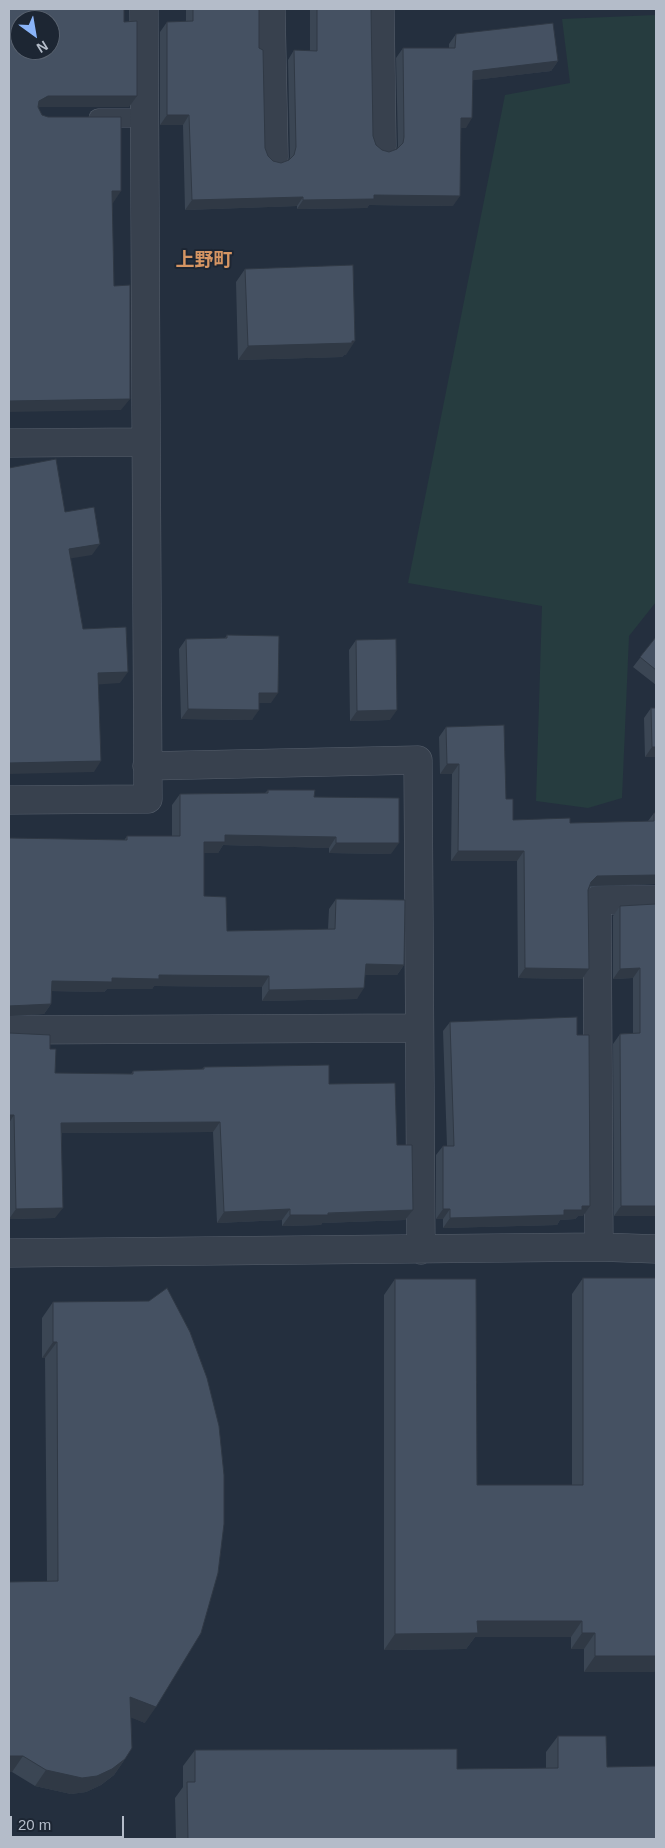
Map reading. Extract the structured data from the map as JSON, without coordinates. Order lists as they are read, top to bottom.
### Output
{
  "districts": ["上野町"],
  "scale_bar": "20 m",
  "north": "bottom right"
}
